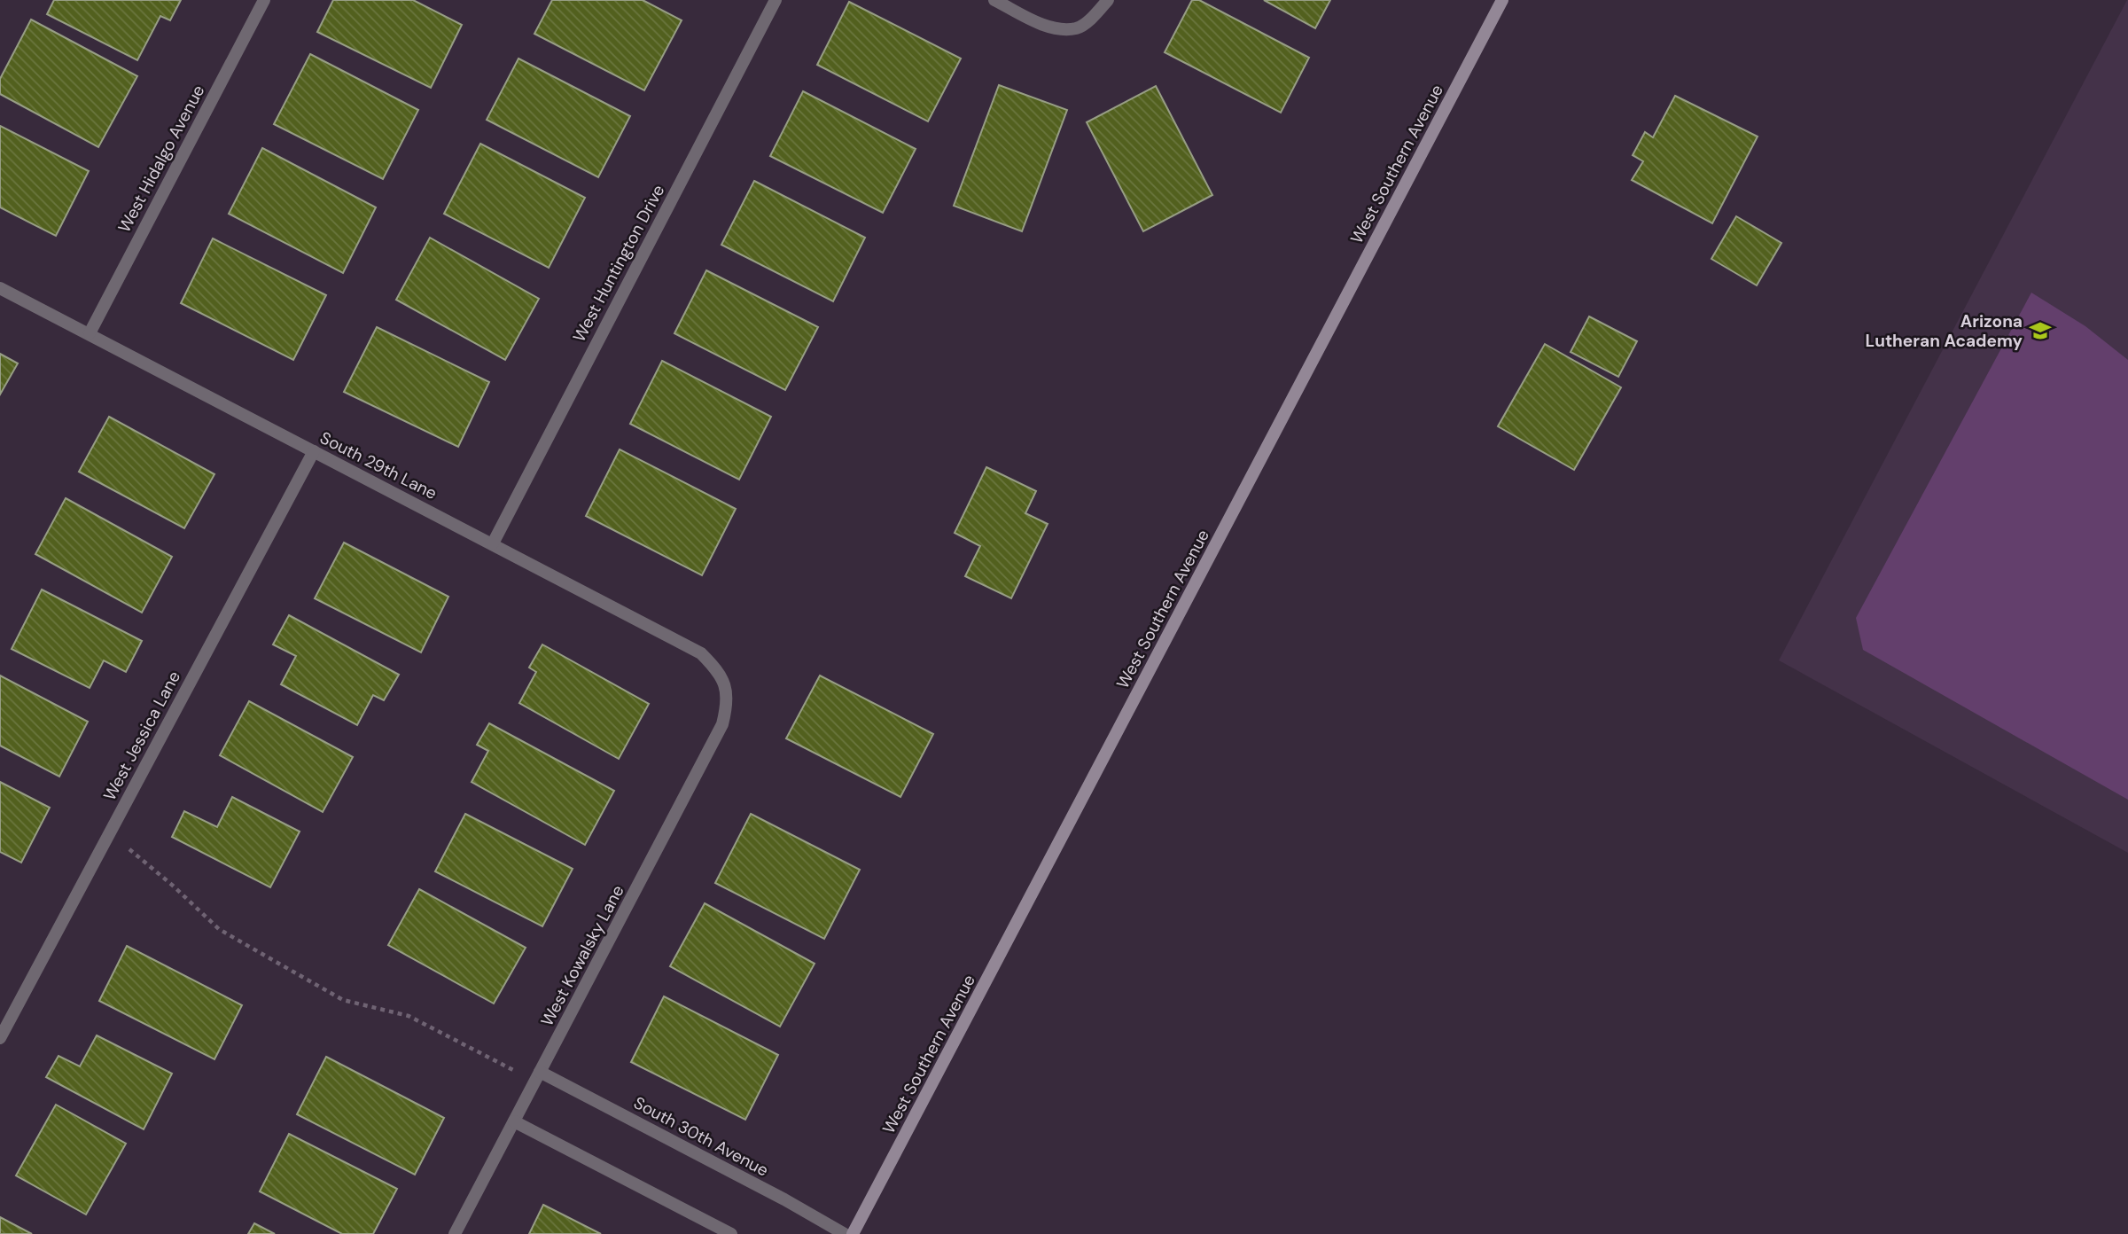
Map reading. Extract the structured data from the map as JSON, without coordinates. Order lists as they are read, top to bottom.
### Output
{
  "streets": {
    "main road": ["West Southern Avenue"],
    "street": [
      "West Hidalgo Avenue",
      "West Huntington Drive",
      "South 29th Lane",
      "West Jessica Lane",
      "West Kowalsky Lane",
      "South 30th Avenue"
    ]
  },
  "crossings": [
    ["West Hidalgo Avenue", "South 29th Lane"],
    ["West Huntington Drive", "South 29th Lane"],
    ["South 29th Lane", "West Jessica Lane"],
    ["South 29th Lane", "West Kowalsky Lane"],
    ["West Kowalsky Lane", "South 30th Avenue"]
  ],
  "places": {
    "school or university": ["Arizona Lutheran Academy"]
  }
}
